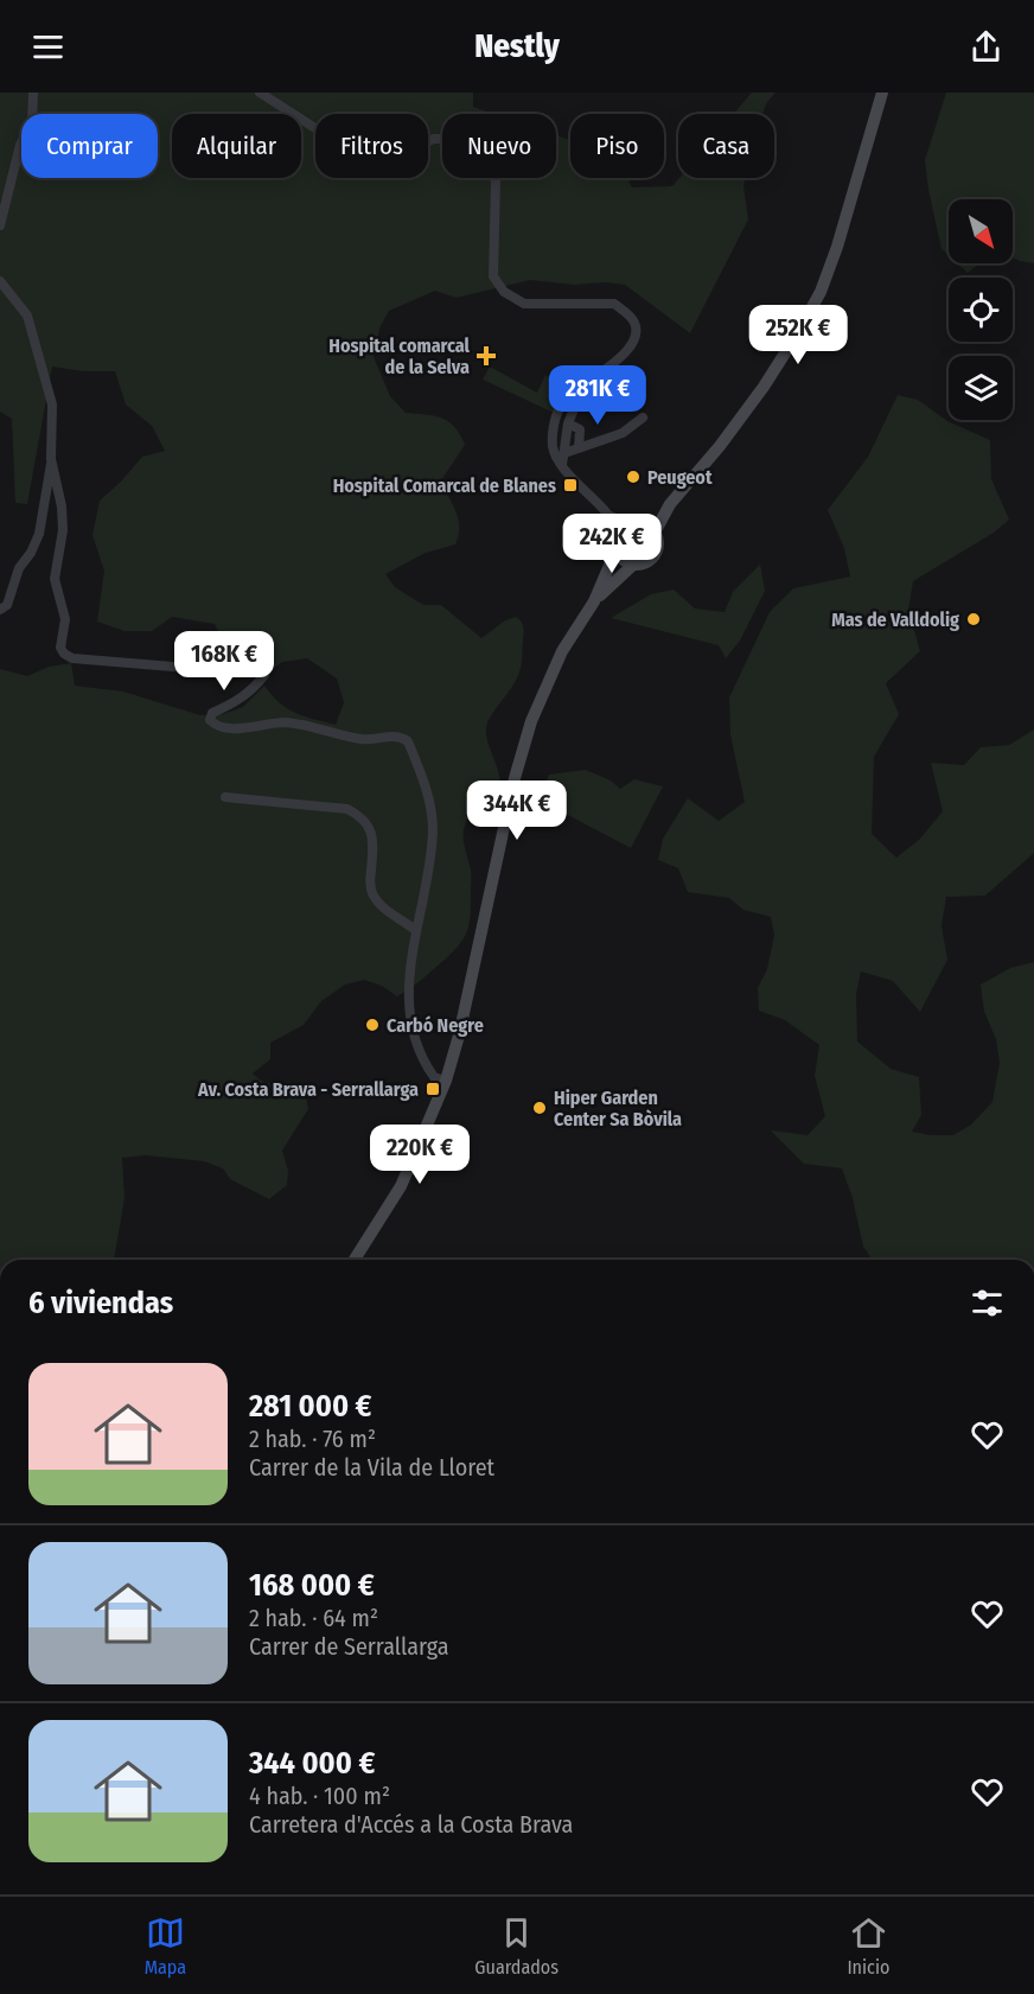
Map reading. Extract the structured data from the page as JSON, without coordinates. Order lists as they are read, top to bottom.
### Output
{
  "places": {
    "health": ["Hospital comarcal de la Selva"],
    "other": [
      "Peugeot",
      "Mas de Valldolig",
      "Carbó Negre",
      "Hiper Garden Center Sa Bòvila"
    ],
    "transit": ["Hospital Comarcal de Blanes", "Av. Costa Brava - Serrallarga"]
  },
  "north": "bottom right",
  "page": {
    "header": "Nestly",
    "chip": [
      "Comprar",
      "Alquilar",
      "Filtros",
      "Nuevo",
      "Piso",
      "Casa"
    ],
    "price": [
      "252K €",
      "281K €",
      "242K €",
      "168K €",
      "344K €",
      "220K €"
    ],
    "heading": "6 viviendas",
    "list": [
      {
        "name": "281 000 €",
        "note": "2 hab. · 76 m² · Carrer de la Vila de Lloret"
      },
      {
        "name": "168 000 €",
        "note": "2 hab. · 64 m² · Carrer de Serrallarga"
      },
      {
        "name": "344 000 €",
        "note": "4 hab. · 100 m² · Carretera d'Accés a la Costa Brava"
      }
    ],
    "tabs": ["Mapa", "Guardados", "Inicio"]
  }
}
